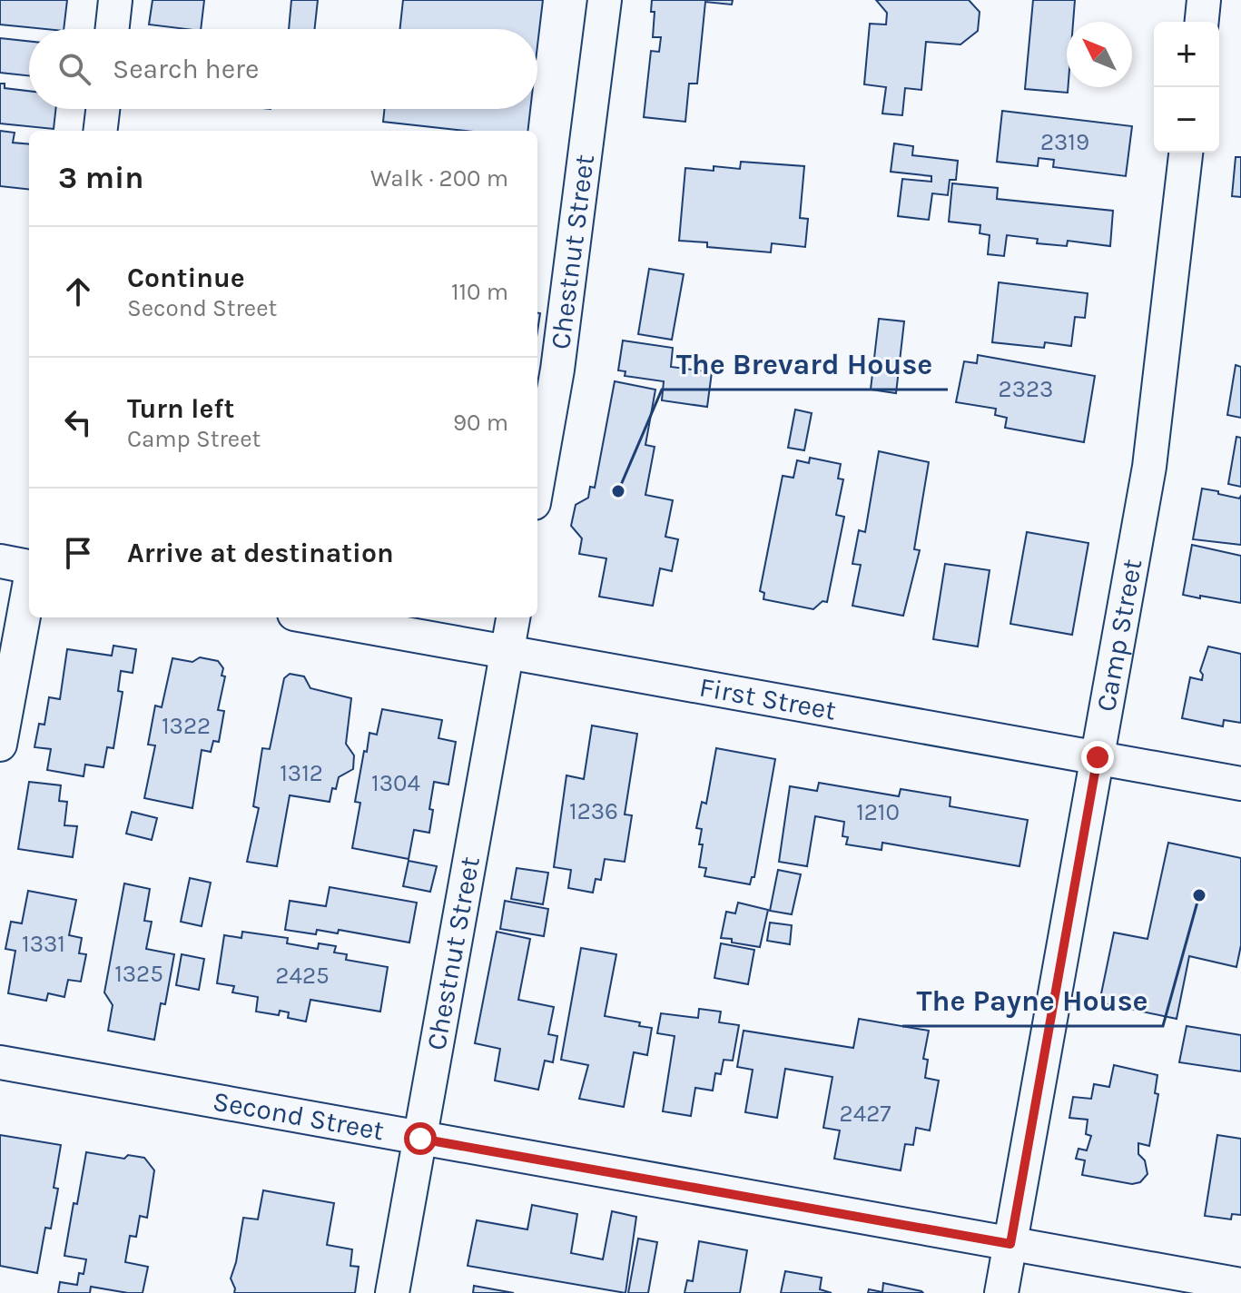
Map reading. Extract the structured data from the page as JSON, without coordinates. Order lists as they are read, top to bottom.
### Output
{
  "streets": {
    "street": [
      "Chestnut Street",
      "Camp Street",
      "First Street",
      "Second Street"
    ]
  },
  "crossings": [
    ["Chestnut Street", "First Street"],
    ["Chestnut Street", "Second Street"],
    ["Camp Street", "First Street"],
    ["Camp Street", "Second Street"]
  ],
  "places": ["The Brevard House", "The Payne House"],
  "house_numbers": [
    "2319",
    "2323",
    "1322",
    "1312",
    "1304",
    "1236",
    "1210",
    "1331",
    "1325",
    "2425",
    "2427"
  ],
  "north": "top left",
  "page": {
    "map_buttons": ["+", "−"],
    "search": "Search here",
    "heading": ["3 min", "Walk · 200 m"],
    "list": [
      ["Continue", "Second Street", "110 m"],
      ["Turn left", "Camp Street", "90 m"],
      "Arrive at destination"
    ]
  }
}
